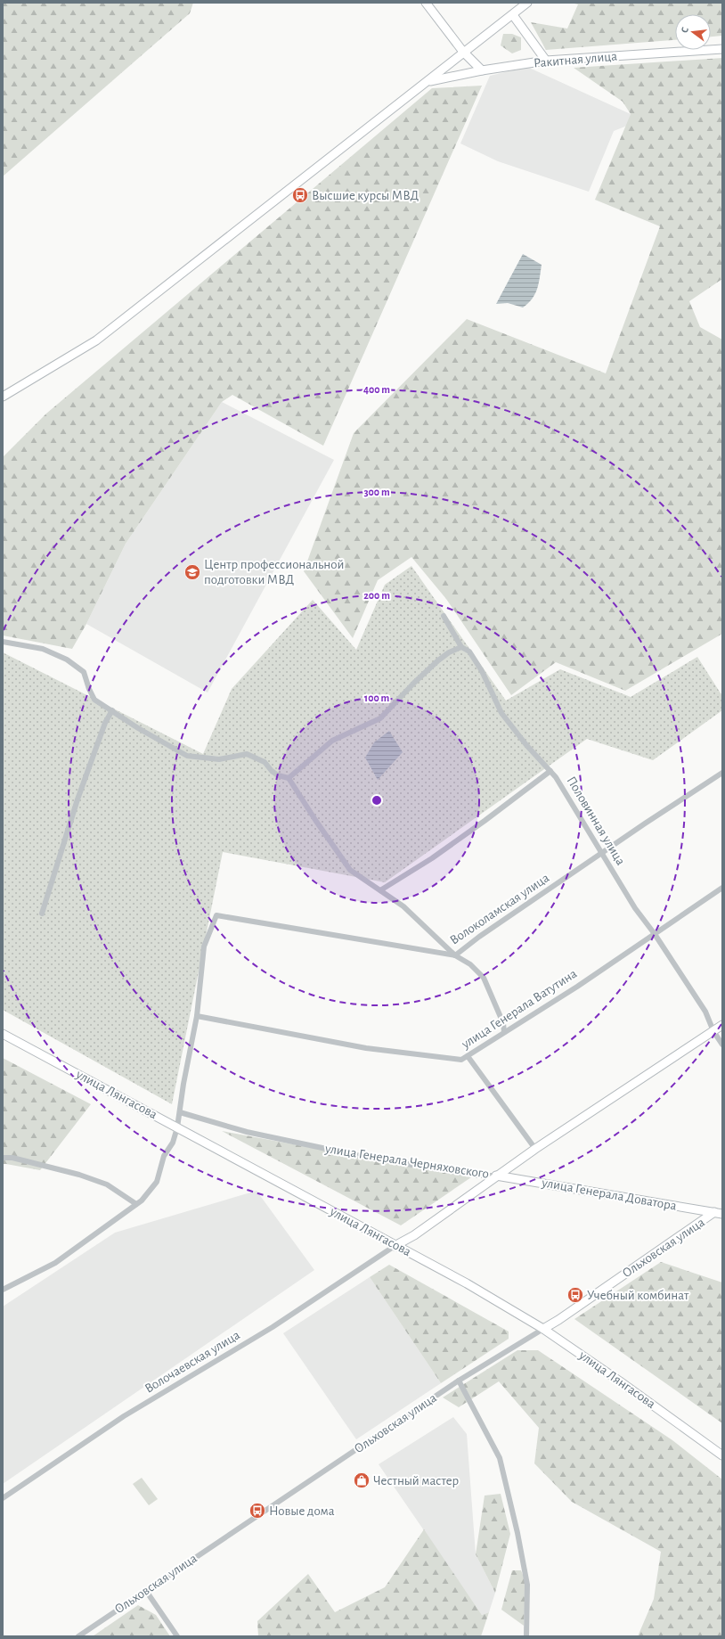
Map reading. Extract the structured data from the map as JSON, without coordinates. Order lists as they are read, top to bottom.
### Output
{
  "streets": {
    "street": [
      "Ракитная улица",
      "Половинная улица",
      "Волоколамская улица",
      "улица Генерала Ватутина",
      "улица Лянгасова",
      "улица Генерала Черняховского",
      "улица Генерала Доватора",
      "Ольховская улица",
      "Волочаевская улица"
    ]
  },
  "crossings": [
    ["Половинная улица", "Волоколамская улица"],
    ["Половинная улица", "улица Генерала Ватутина"],
    ["Половинная улица", "улица Генерала Черняховского"],
    ["Волоколамская улица", "улица Генерала Ватутина"],
    ["улица Лянгасова", "Ольховская улица"],
    ["улица Лянгасова", "Волочаевская улица"],
    ["улица Генерала Черняховского", "улица Генерала Доватора"],
    ["улица Генерала Доватора", "Ольховская улица"]
  ],
  "places": {
    "bus stop": ["Высшие курсы МВД", "Учебный комбинат", "Новые дома"],
    "school or university": ["Центр профессиональной подготовки МВД"],
    "shop": ["Честный мастер"]
  },
  "north": "left",
  "rings": [
    "400 m",
    "300 m",
    "200 m",
    "100 m"
  ]
}
